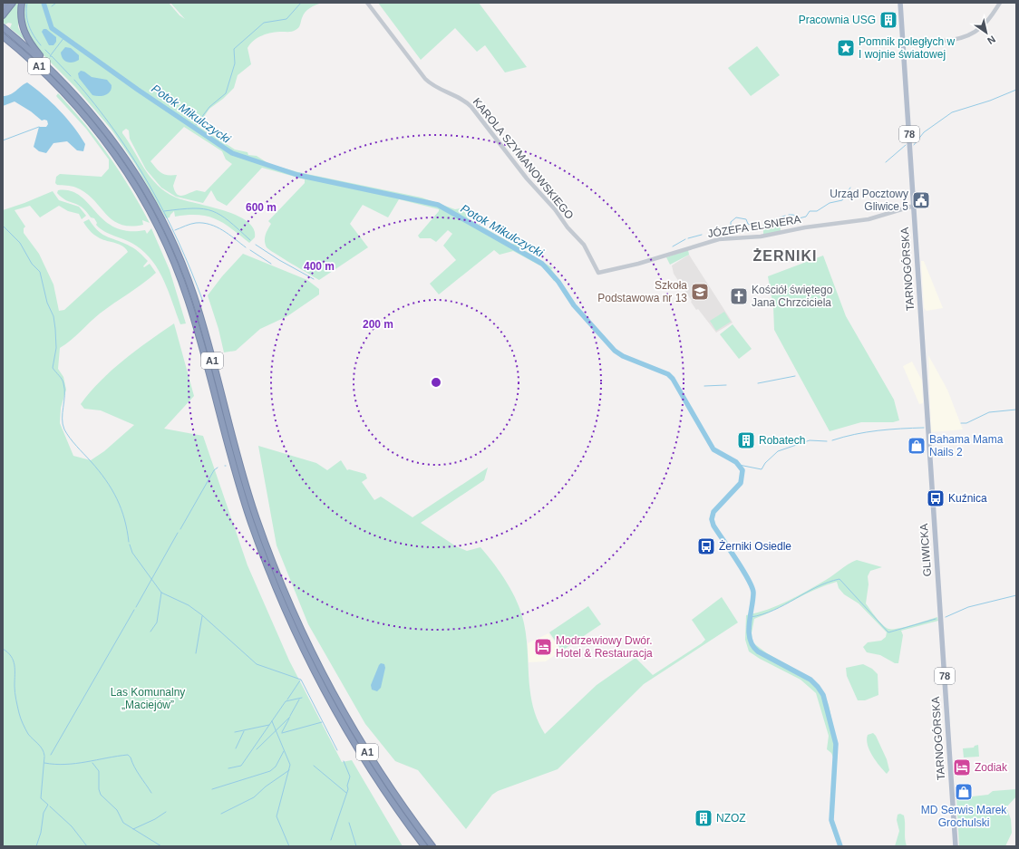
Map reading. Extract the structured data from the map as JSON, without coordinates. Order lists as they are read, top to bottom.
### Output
{
  "streets": {
    "highway": ["A1"],
    "main road": ["78", "TARNOGÓRSKA", "GLIWICKA"],
    "street": ["KAROLA SZYMANOWSKIEGO", "JÓZEFA ELSNERA"]
  },
  "crossings": [
    ["KAROLA SZYMANOWSKIEGO", "JÓZEFA ELSNERA"],
    ["JÓZEFA ELSNERA", "TARNOGÓRSKA"],
    ["TARNOGÓRSKA", "GLIWICKA"]
  ],
  "districts": ["ŻERNIKI"],
  "water": ["Potok Mikulczycki"],
  "parks": ["Las Komunalny „Maciejów”"],
  "places": {
    "building": ["Pracownia USG", "Robatech", "NZOZ"],
    "place": ["Pomnik poległych w I wojnie światowej"],
    "public building": ["Urząd Pocztowy Gliwice 5"],
    "school or university": ["Szkoła Podstawowa nr 13"],
    "church": ["Kościół świętego Jana Chrzciciela"],
    "shop": ["Bahama Mama Nails 2", "MD Serwis Marek Grochulski"],
    "bus stop": ["Kuźnica", "Żerniki Osiedle"],
    "hotel": ["Modrzewiowy Dwór. Hotel & Restauracja", "Zodiak"]
  },
  "north": "bottom right",
  "rings": ["600 m", "400 m", "200 m"]
}
